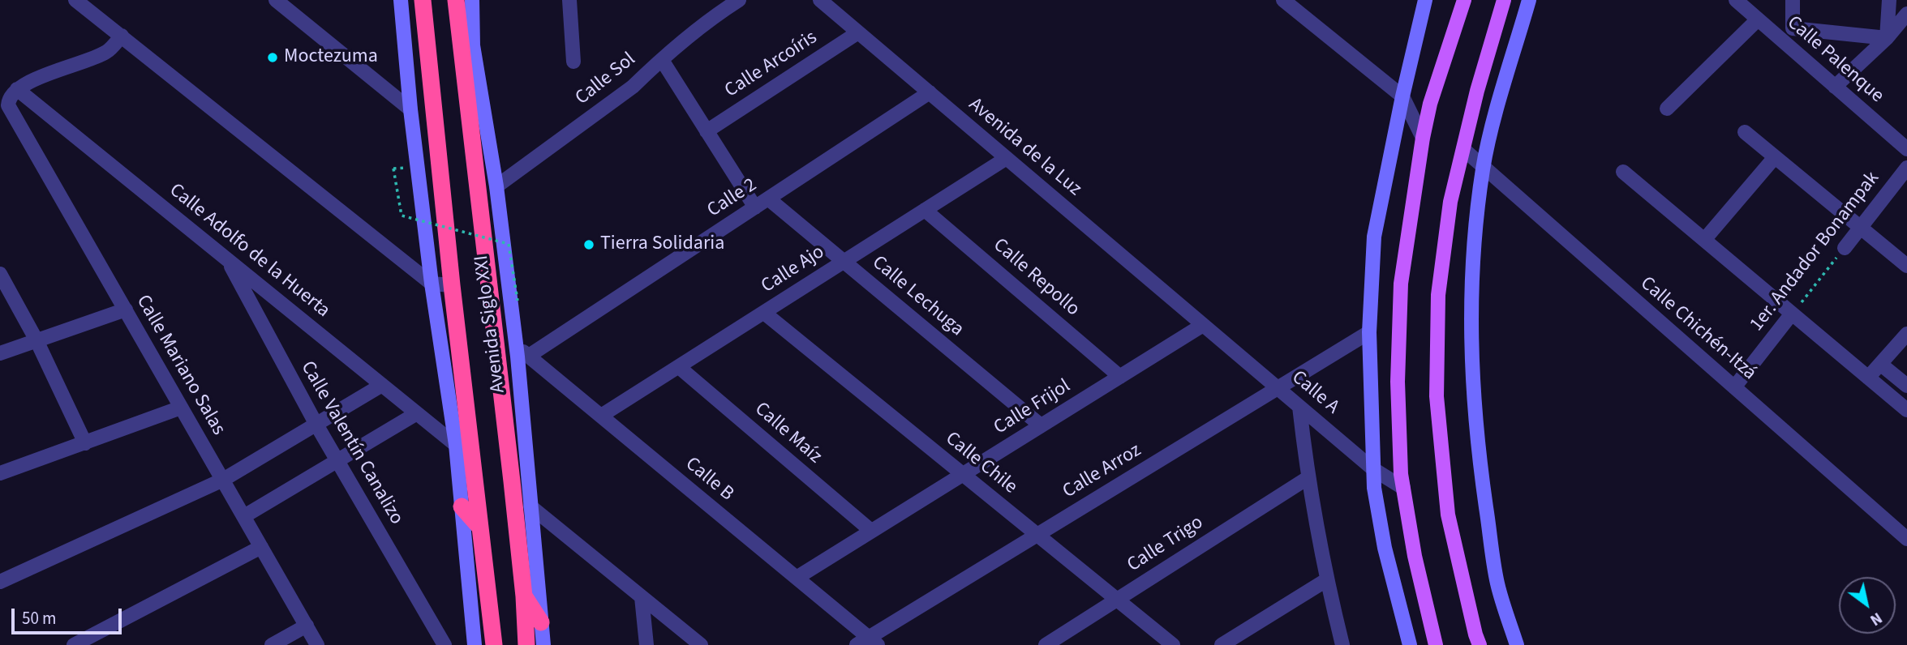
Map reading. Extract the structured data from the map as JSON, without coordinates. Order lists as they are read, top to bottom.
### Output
{
  "streets": {
    "highway": ["Avenida Siglo XXI"],
    "street": [
      "Calle Palenque",
      "Calle Arcoíris",
      "Calle Sol",
      "Avenida de la Luz",
      "Calle 2",
      "Calle Adolfo de la Huerta",
      "1er. Andador Bonampak",
      "Calle Ajo",
      "Calle Repollo",
      "Calle Lechuga",
      "Calle Chichén-Itzá",
      "Calle Mariano Salas",
      "Calle A",
      "Calle Frijol",
      "Calle Maíz",
      "Calle Valentín Canalizo",
      "Calle Chile",
      "Calle Arroz",
      "Calle B",
      "Calle Trigo"
    ]
  },
  "crossings": [
    ["Calle Arcoíris", "Avenida de la Luz"],
    ["Calle Sol", "Avenida Siglo XXI"],
    ["Avenida de la Luz", "Calle 2"],
    ["Avenida de la Luz", "Calle Ajo"],
    ["Avenida de la Luz", "Calle A"],
    ["Avenida de la Luz", "Calle Frijol"],
    ["Calle 2", "Calle Lechuga"],
    ["Calle 2", "Calle B"],
    ["Calle Adolfo de la Huerta", "Calle Mariano Salas"],
    ["Calle Adolfo de la Huerta", "Calle Valentín Canalizo"],
    ["1er. Andador Bonampak", "Calle Chichén-Itzá"],
    ["Calle Ajo", "Calle Repollo"],
    ["Calle Ajo", "Calle Lechuga"],
    ["Calle Ajo", "Calle Maíz"],
    ["Calle Ajo", "Calle Chile"],
    ["Calle Ajo", "Calle B"],
    ["Calle Repollo", "Calle Frijol"],
    ["Calle Lechuga", "Calle Frijol"],
    ["Avenida Siglo XXI", "Calle B"],
    ["Calle A", "Calle Frijol"],
    ["Calle A", "Calle Arroz"],
    ["Calle Frijol", "Calle Maíz"],
    ["Calle Frijol", "Calle Chile"],
    ["Calle Frijol", "Calle B"],
    ["Calle Chile", "Calle Arroz"],
    ["Calle Chile", "Calle Trigo"],
    ["Calle Arroz", "Calle B"]
  ],
  "places": ["Moctezuma", "Tierra Solidaria"],
  "scale_bar": "50 m",
  "north": "bottom right"
}
